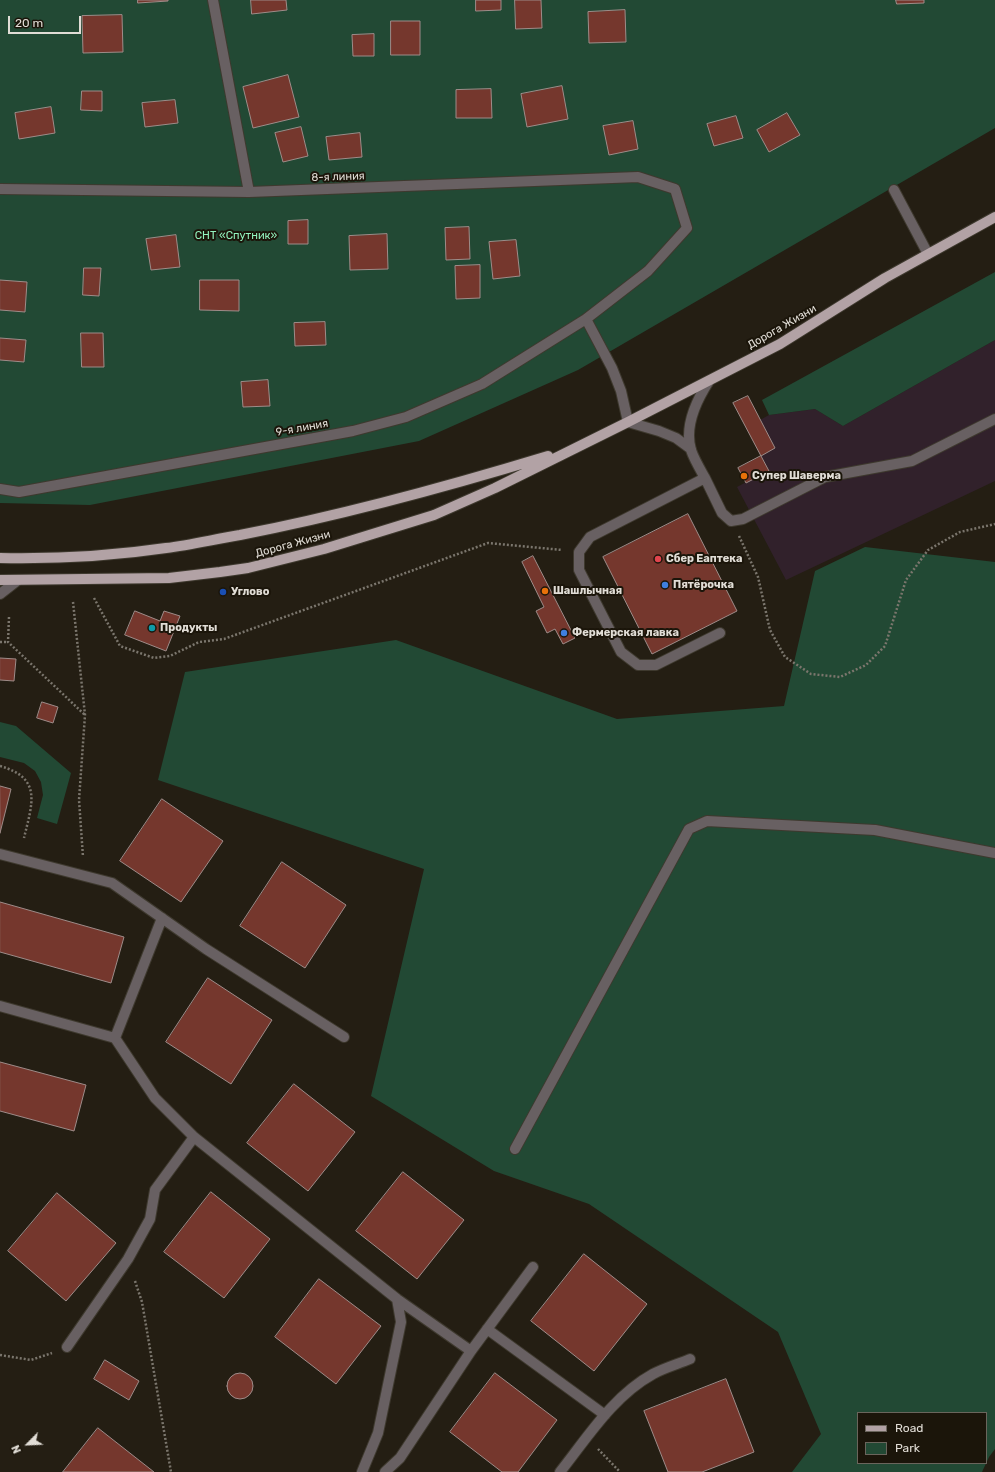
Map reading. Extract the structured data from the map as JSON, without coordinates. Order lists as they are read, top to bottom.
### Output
{
  "streets": {
    "main road": ["Дорога Жизни"],
    "street": ["8-я линия", "9-я линия"]
  },
  "crossings": [
    ["8-я линия", "9-я линия"]
  ],
  "parks": ["СНТ «Спутник»"],
  "places": [
    "Супер Шаверма",
    "Сбер Еаптека",
    "Пятёрочка",
    "Шашлычная",
    "Углово",
    "Продукты",
    "Фермерская лавка"
  ],
  "legend": ["Road", "Park"],
  "scale_bar": "20 m",
  "north": "bottom left"
}
